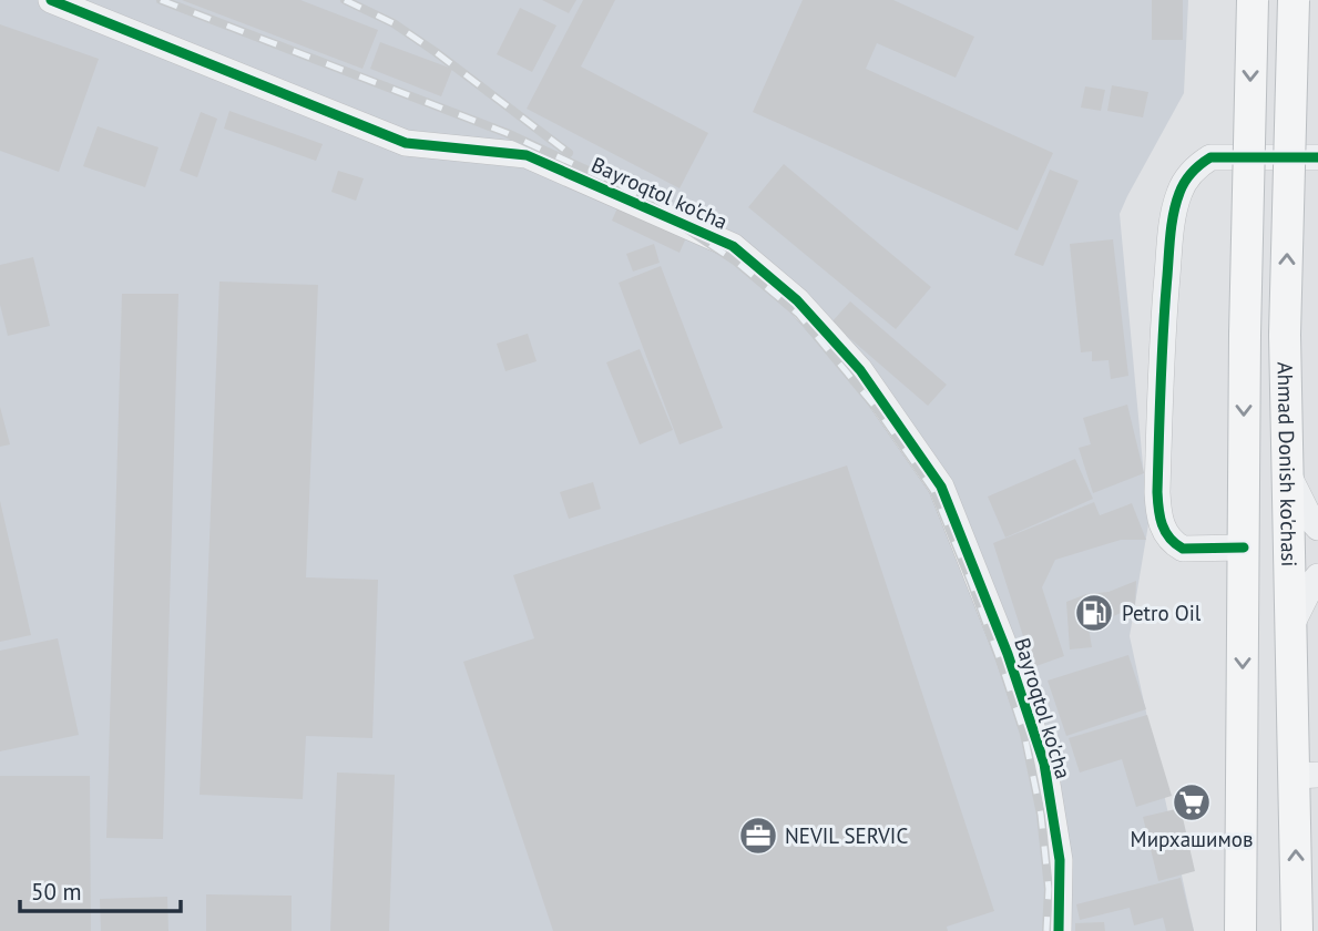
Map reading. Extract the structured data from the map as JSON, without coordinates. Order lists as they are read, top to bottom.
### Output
{
  "streets": {
    "main road": ["Ahmad Donish ko'chasi"],
    "street": ["Bayroqtol ko'cha"]
  },
  "places": {
    "fuel station": ["Petro Oil"],
    "supermarket": ["Мирхашимов"],
    "office": ["NEVIL SERVIC"]
  },
  "scale_bar": "50 m"
}
